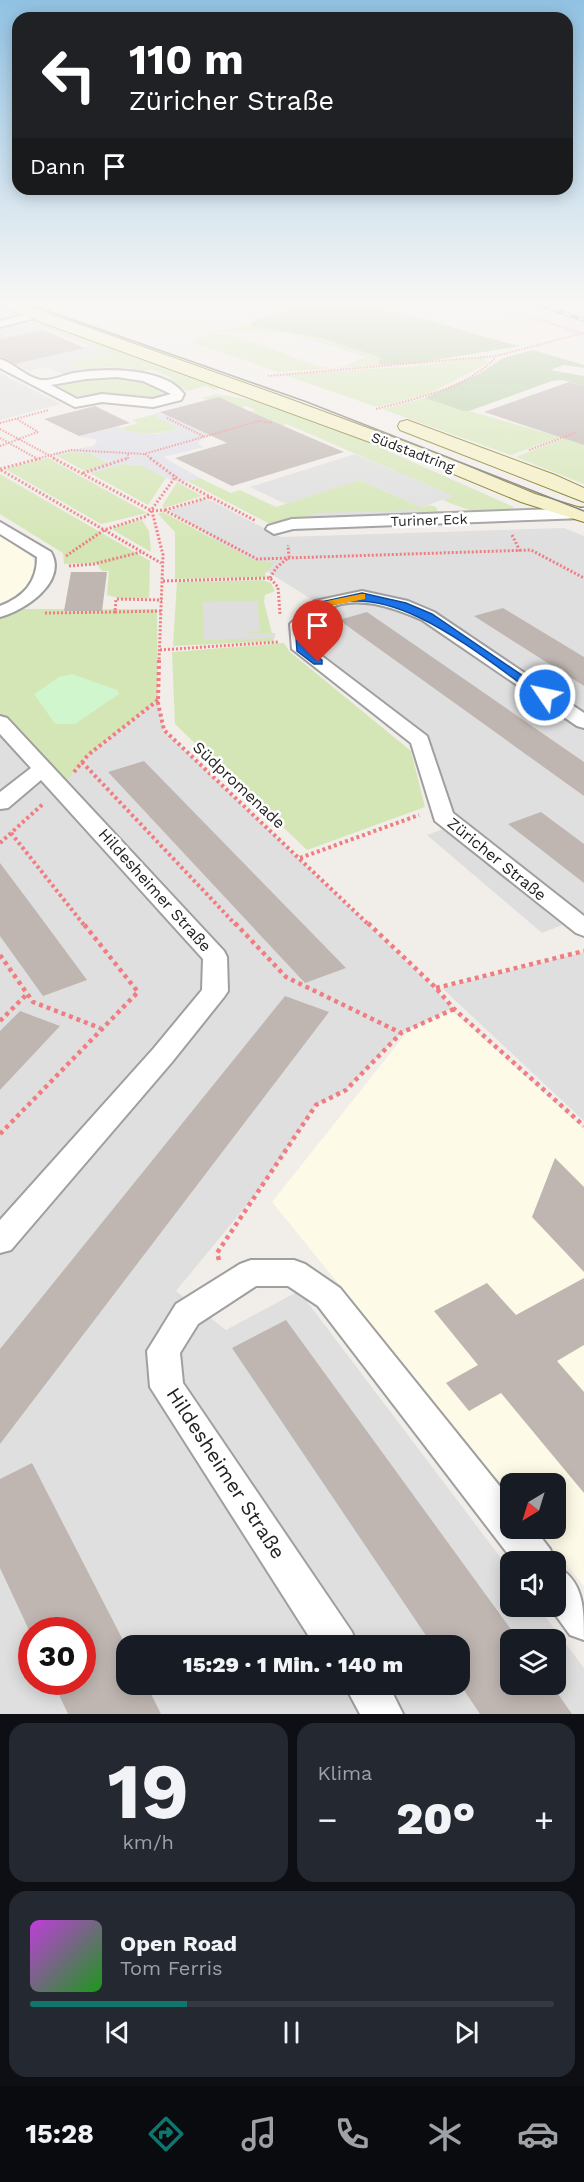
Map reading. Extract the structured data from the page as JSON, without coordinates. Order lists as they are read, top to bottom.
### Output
{
  "streets": {
    "street": [
      "Südstadtring",
      "Turiner Eck",
      "Züricher Straße",
      "Hildesheimer Straße"
    ],
    "path": ["Südpromenade"]
  },
  "crossings": [
    ["Südstadtring", "Turiner Eck"]
  ],
  "north": "bottom left",
  "page": {
    "turn": ["110 m", "Züricher Straße"],
    "then": "Dann",
    "limit": "30",
    "trip": "15:29 · 1 Min. · 140 m",
    "tile": [
      ["19", "km/h"],
      "Klima"
    ],
    "heat": ["−", "20°", "+"],
    "song": ["Open Road", "Tom Ferris"],
    "tabs": "15:28"
  }
}
